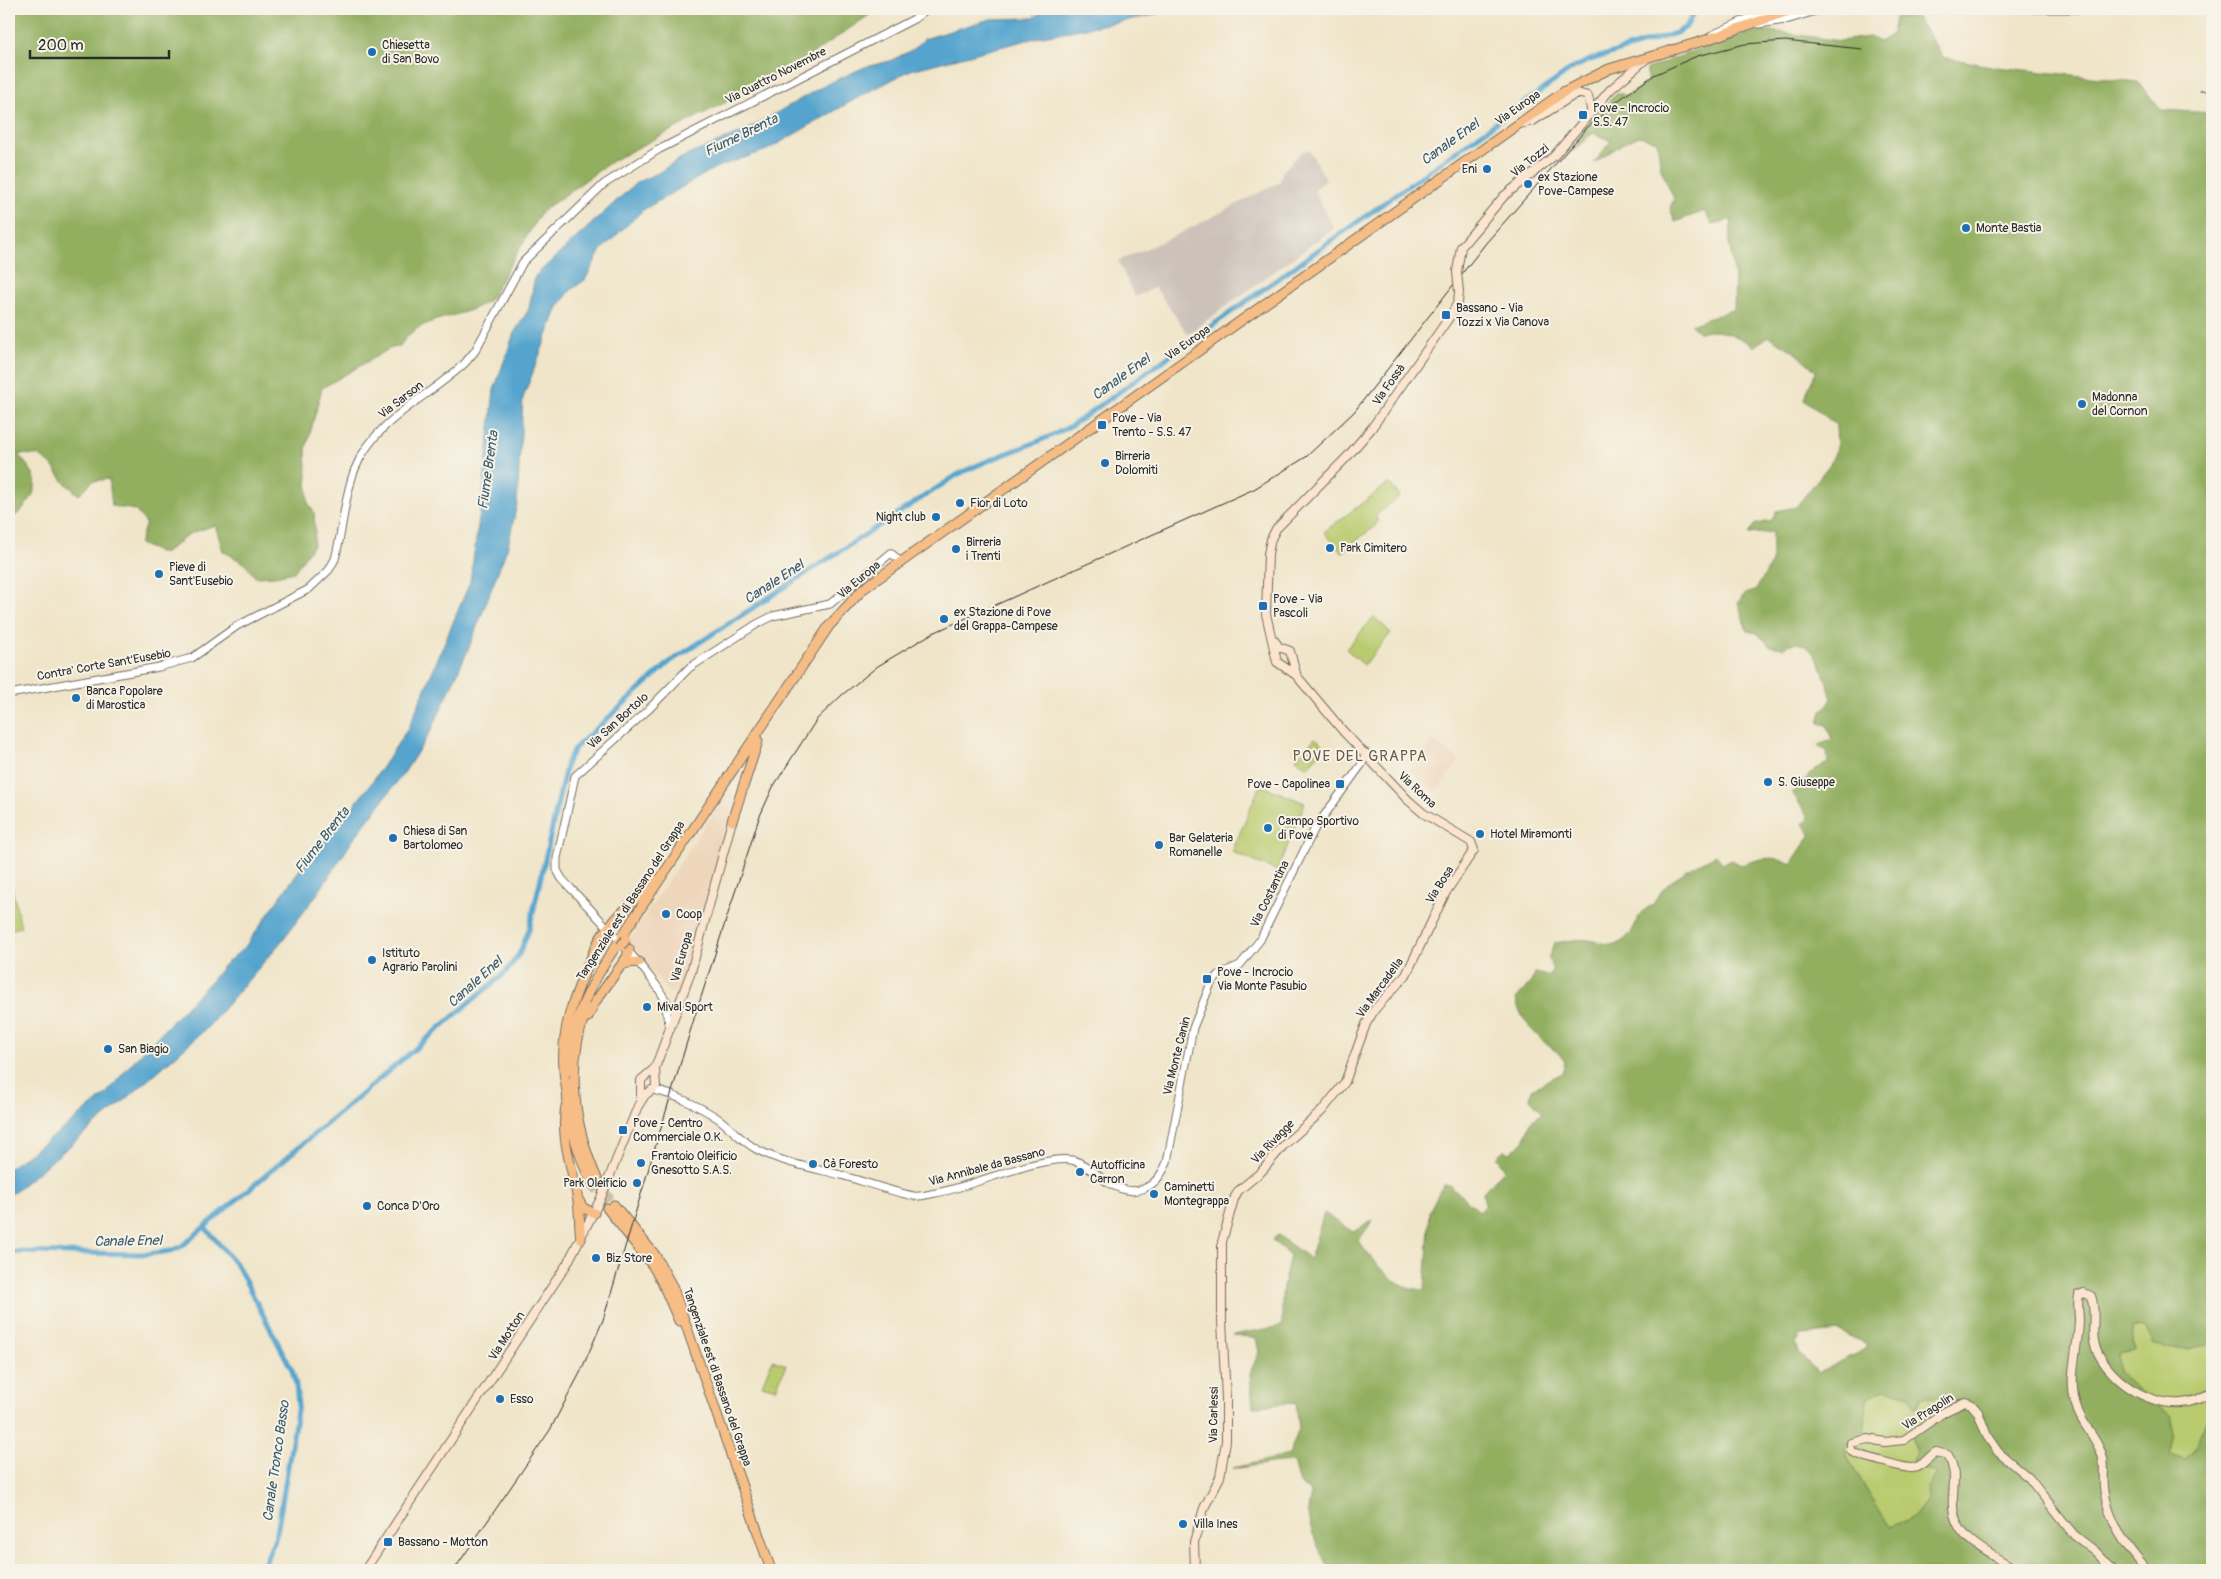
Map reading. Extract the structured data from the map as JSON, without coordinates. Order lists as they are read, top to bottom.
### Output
{
  "streets": {
    "main road": [
      "Via Europa",
      "Via Tozzi",
      "Via Fossà",
      "Via Roma",
      "Via Bosa",
      "Tangenziale est di Bassano del Grappa",
      "Via Marcadella",
      "Via Rivagge",
      "Via Motton",
      "Via Pragolin",
      "Via Carlessi"
    ],
    "street": [
      "Via Quattro Novembre",
      "Via Sarson",
      "Contra' Corte Sant'Eusebio",
      "Via San Bortolo",
      "Via Costantina",
      "Via Monte Canin",
      "Via Annibale da Bassano"
    ]
  },
  "crossings": [
    ["Via Quattro Novembre", "Via Sarson"],
    ["Via Europa", "Via San Bortolo"],
    ["Via Europa", "Tangenziale est di Bassano del Grappa"],
    ["Via Europa", "Via Annibale da Bassano"],
    ["Via Europa", "Via Motton"],
    ["Via Tozzi", "Via Fossà"],
    ["Via Fossà", "Via Roma"],
    ["Via Sarson", "Contra' Corte Sant'Eusebio"],
    ["Via San Bortolo", "Tangenziale est di Bassano del Grappa"],
    ["Via Roma", "Via Bosa"],
    ["Via Roma", "Via Costantina"],
    ["Via Bosa", "Via Marcadella"],
    ["Via Costantina", "Via Monte Canin"],
    ["Via Marcadella", "Via Rivagge"],
    ["Via Monte Canin", "Via Annibale da Bassano"],
    ["Via Rivagge", "Via Carlessi"],
    ["Via Annibale da Bassano", "Via Motton"]
  ],
  "districts": ["POVE DEL GRAPPA"],
  "water": ["Fiume Brenta", "Canale Enel", "Canale Tronco Basso"],
  "places": {
    "other": [
      "Chiesetta di San Bovo",
      "Eni",
      "ex Stazione Pove-Campese",
      "Monte Bastia",
      "Madonna del Cornon",
      "Birreria Dolomiti",
      "Fior di Loto",
      "Night club",
      "Park Cimitero",
      "Birreria i Trenti",
      "Pieve di Sant'Eusebio",
      "ex Stazione di Pove del Grappa-Campese",
      "Banca Popolare di Marostica",
      "S. Giuseppe",
      "Campo Sportivo di Pove",
      "Hotel Miramonti",
      "Chiesa di San Bartolomeo",
      "Bar Gelateria Romanelle",
      "Coop",
      "Istituto Agrario Parolini",
      "Mival Sport",
      "San Biagio",
      "Frantoio Oleificio Gnesotto S.A.S.",
      "Cà Foresto",
      "Autofficina Carron",
      "Park Oleificio",
      "Caminetti Montegrappa",
      "Conca D'Oro",
      "Biz Store",
      "Esso",
      "Villa Ines"
    ],
    "transit": [
      "Pove - Incrocio S.S. 47",
      "Bassano - Via Tozzi x Via Canova",
      "Pove - Via Trento - S.S. 47",
      "Pove - Via Pascoli",
      "Pove - Capolinea",
      "Pove - Incrocio Via Monte Pasubio",
      "Pove - Centro Commerciale O.K.",
      "Bassano - Motton"
    ]
  },
  "scale_bar": "200 m"
}
